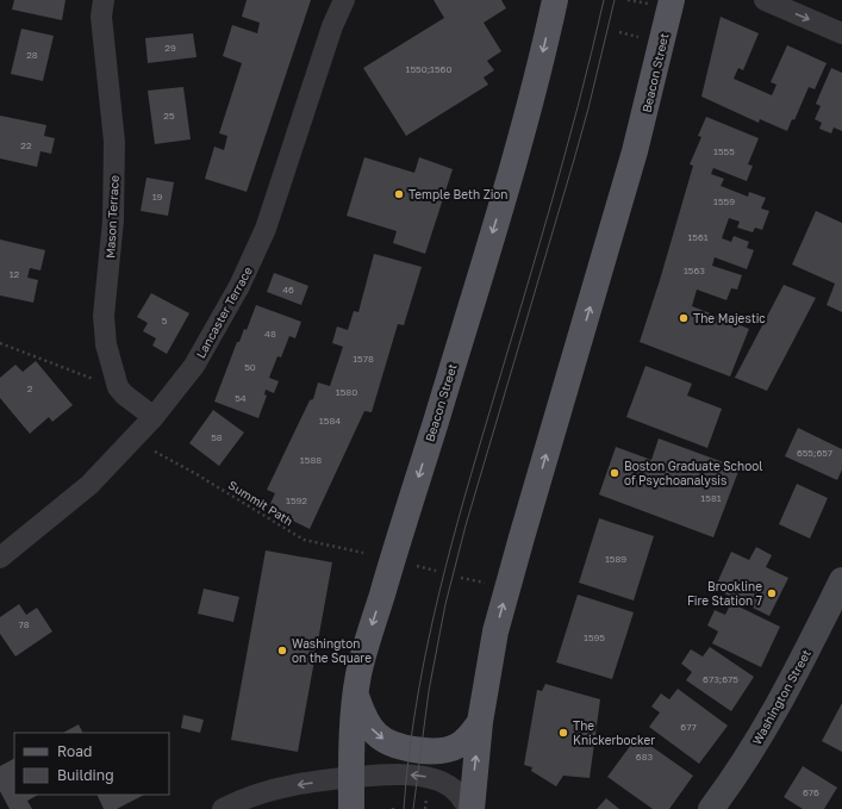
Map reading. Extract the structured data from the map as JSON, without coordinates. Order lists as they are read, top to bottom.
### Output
{
  "streets": {
    "main road": ["Beacon Street", "Washington Street"],
    "street": ["Mason Terrace", "Lancaster Terrace"],
    "path": ["Summit Path"]
  },
  "crossings": [
    ["Mason Terrace", "Lancaster Terrace"]
  ],
  "places": [
    "Temple Beth Zion",
    "The Majestic",
    "Boston Graduate School of Psychoanalysis",
    "Brookline Fire Station 7",
    "Washington on the Square",
    "The Knickerbocker"
  ],
  "house_numbers": [
    "29",
    "28",
    "1550;1560",
    "25",
    "22",
    "1555",
    "19",
    "1559",
    "1561",
    "1563",
    "12",
    "46",
    "5",
    "48",
    "1578",
    "50",
    "2",
    "1580",
    "54",
    "1584",
    "58",
    "655;657",
    "1588",
    "1581",
    "1592",
    "1589",
    "78",
    "1595",
    "673;675",
    "677",
    "683",
    "676"
  ],
  "legend": ["Road", "Building"]
}
